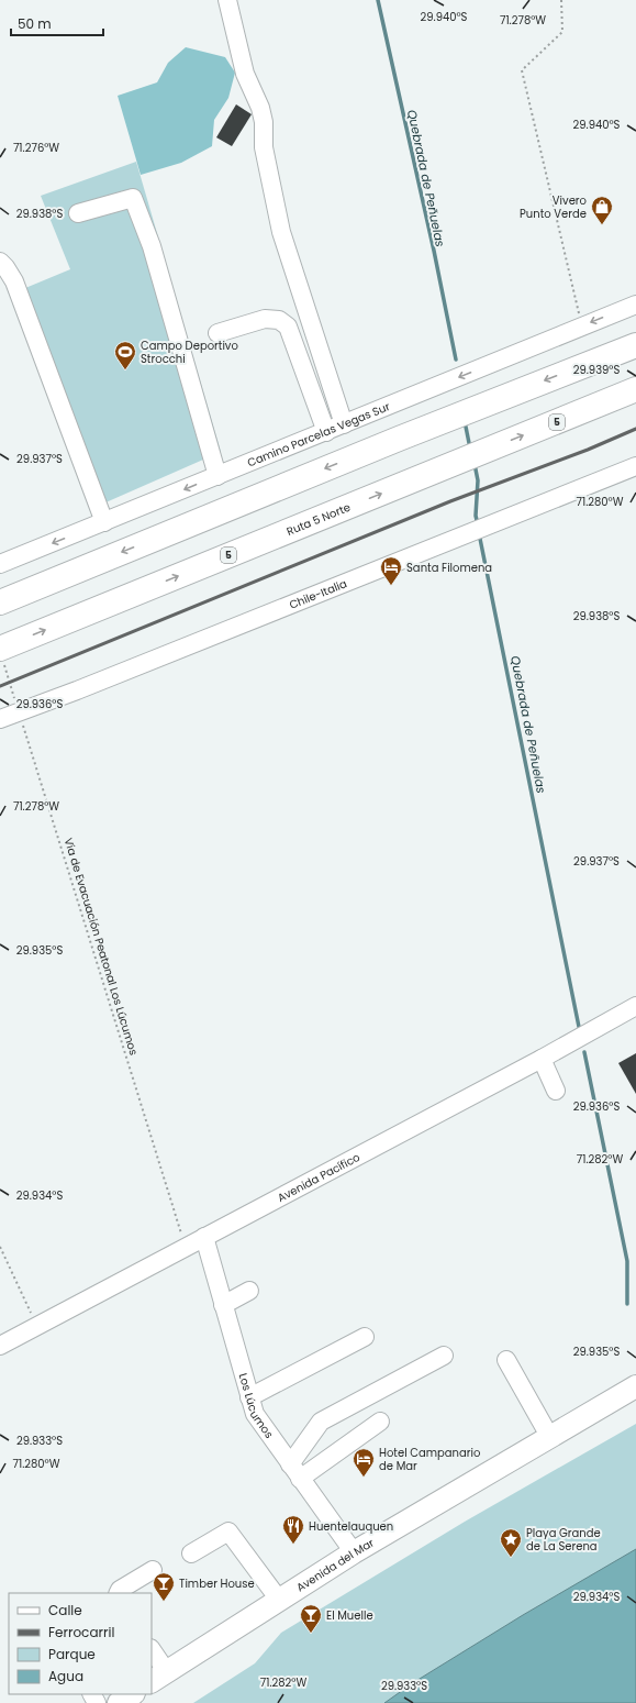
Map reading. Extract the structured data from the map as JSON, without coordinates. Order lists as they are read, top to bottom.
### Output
{
  "streets": {
    "highway": ["5", "Ruta 5 Norte"],
    "main road": ["Avenida del Mar"],
    "street": [
      "Camino Parcelas Vegas Sur",
      "Chile-Italia",
      "Avenida Pacífico",
      "Los Lúcumos"
    ],
    "path": ["Vía de Evacuación Peatonal Los Lúcumos"]
  },
  "crossings": [
    ["Ruta 5 Norte", "Vía de Evacuación Peatonal Los Lúcumos"],
    ["Chile-Italia", "Vía de Evacuación Peatonal Los Lúcumos"],
    ["Vía de Evacuación Peatonal Los Lúcumos", "Avenida Pacífico"],
    ["Avenida Pacífico", "Los Lúcumos"],
    ["Los Lúcumos", "Avenida del Mar"]
  ],
  "one_way": ["Camino Parcelas Vegas Sur"],
  "water": ["Quebrada de Peñuelas"],
  "places": {
    "shop": ["Vivero Punto Verde"],
    "sports": ["Campo Deportivo Strocchi"],
    "hotel": ["Santa Filomena", "Hotel Campanario de Mar"],
    "restaurant": ["Huentelauquen"],
    "place": ["Playa Grande de La Serena"],
    "bar": ["Timber House", "El Muelle"]
  },
  "legend": [
    "Calle",
    "Ferrocarril",
    "Parque",
    "Agua"
  ],
  "scale_bar": "50 m",
  "coordinates": [
    "29.940°S",
    "71.278°W",
    "71.276°W",
    "29.938°S",
    "29.939°S",
    "29.937°S",
    "71.280°W",
    "29.936°S",
    "29.935°S",
    "71.282°W",
    "29.934°S",
    "29.933°S"
  ]
}
